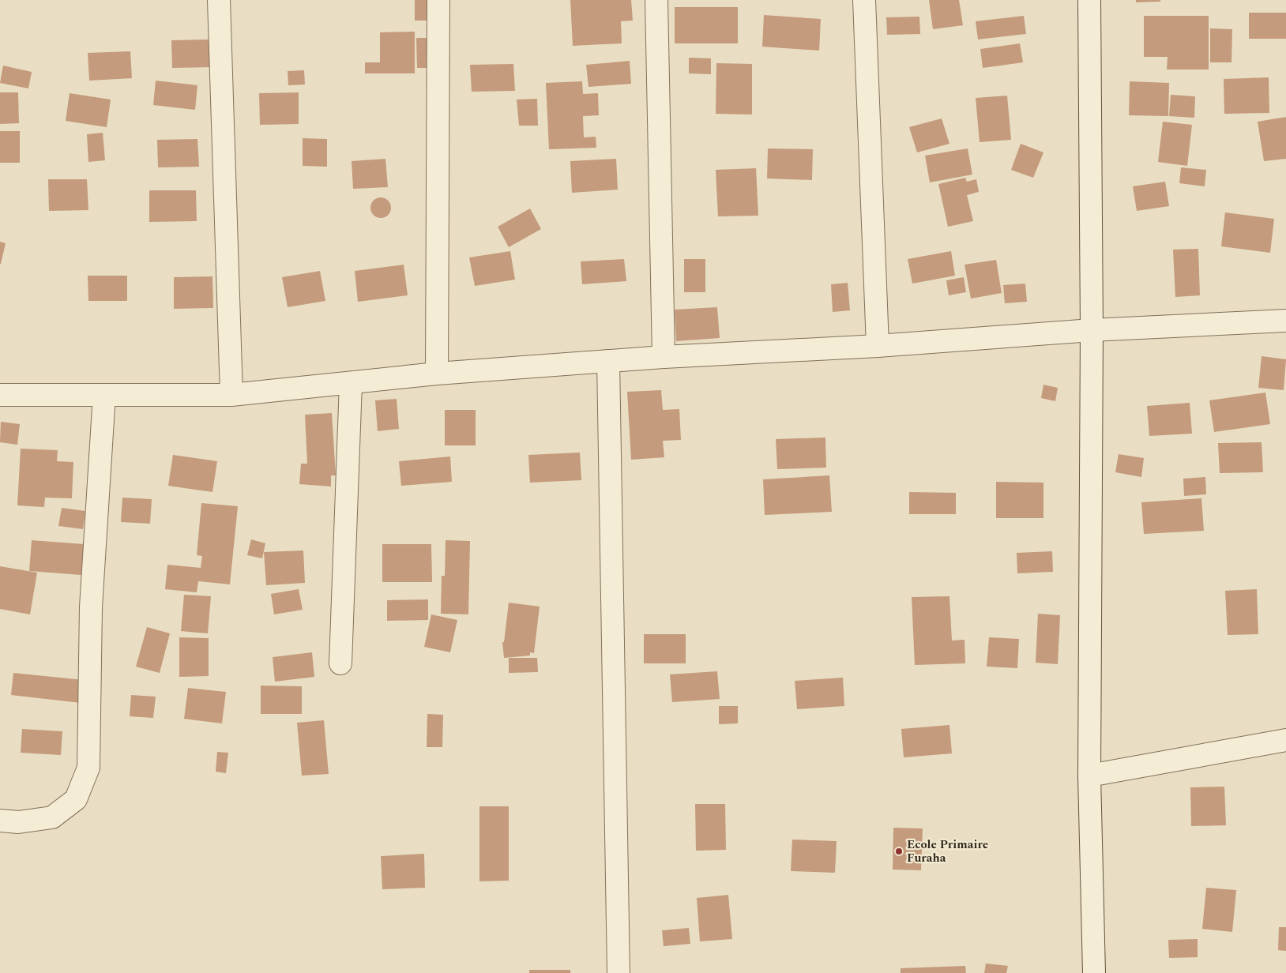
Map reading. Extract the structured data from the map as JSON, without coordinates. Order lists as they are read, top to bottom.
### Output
{
  "places": ["Ecole Primaire Furaha"]
}
